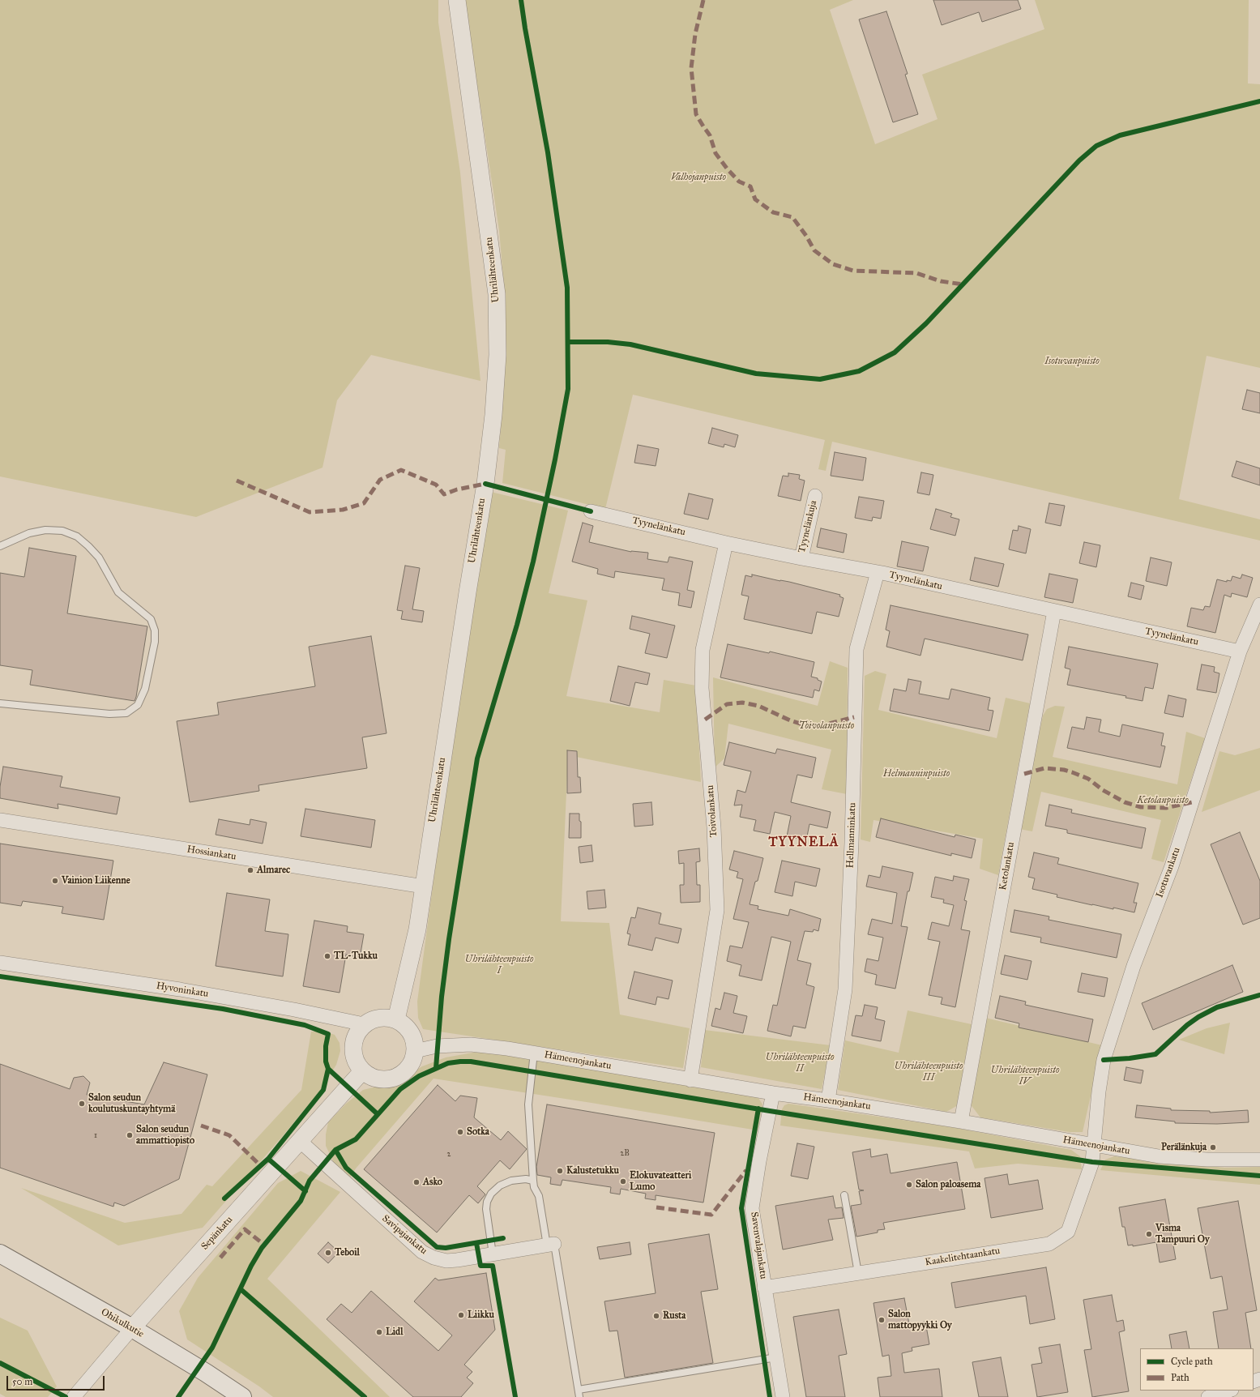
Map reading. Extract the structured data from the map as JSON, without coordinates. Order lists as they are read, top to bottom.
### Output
{
  "streets": {
    "main road": ["Ohikulkutie"],
    "street": [
      "Uhrilähteenkatu",
      "Tyynelänkatu",
      "Tyynelänkuja",
      "Toivolankatu",
      "Hellmanninkatu",
      "Hossiankatu",
      "Ketolankatu",
      "Isotuvankatu",
      "Hyvoninkatu",
      "Hämeenojankatu",
      "Sepänkatu",
      "Savipajankatu",
      "Savenvalajankatu",
      "Kaakelitehtaankatu"
    ]
  },
  "crossings": [
    ["Uhrilähteenkatu", "Hossiankatu"],
    ["Uhrilähteenkatu", "Hyvoninkatu"],
    ["Uhrilähteenkatu", "Hämeenojankatu"],
    ["Uhrilähteenkatu", "Sepänkatu"],
    ["Tyynelänkatu", "Tyynelänkuja"],
    ["Tyynelänkatu", "Toivolankatu"],
    ["Tyynelänkatu", "Hellmanninkatu"],
    ["Tyynelänkatu", "Ketolankatu"],
    ["Tyynelänkatu", "Isotuvankatu"],
    ["Toivolankatu", "Hämeenojankatu"],
    ["Hellmanninkatu", "Hämeenojankatu"],
    ["Ketolankatu", "Hämeenojankatu"],
    ["Isotuvankatu", "Hämeenojankatu"],
    ["Isotuvankatu", "Kaakelitehtaankatu"],
    ["Hyvoninkatu", "Hämeenojankatu"],
    ["Hyvoninkatu", "Sepänkatu"],
    ["Hämeenojankatu", "Sepänkatu"],
    ["Hämeenojankatu", "Savenvalajankatu"],
    ["Hämeenojankatu", "Kaakelitehtaankatu"],
    ["Sepänkatu", "Savipajankatu"],
    ["Sepänkatu", "Ohikulkutie"],
    ["Savenvalajankatu", "Kaakelitehtaankatu"]
  ],
  "districts": ["TYYNELÄ"],
  "parks": [
    "Valhojanpuisto",
    "Isotuvanpuisto",
    "Toivolanpuisto",
    "Helmanninpuisto",
    "Ketolanpuisto",
    "Uhrilähteenpuisto I",
    "Uhrilähteenpuisto II",
    "Uhrilähteenpuisto III",
    "Uhrilähteenpuisto IV"
  ],
  "places": [
    "Almarec",
    "Vainion Liikenne",
    "TL-Tukku",
    "Salon seudun koulutuskuntayhtymä",
    "Sotka",
    "Salon seudun ammattiopisto",
    "Perälänkuja",
    "Kalustetukku",
    "Elokuvateatteri Lumo",
    "Asko",
    "Salon paloasema",
    "Visma Tampuuri Oy",
    "Teboil",
    "Liikku",
    "Rusta",
    "Salon mattopyykki Oy",
    "Lidl"
  ],
  "house_numbers": ["1", "2B", "2"],
  "legend": ["Cycle path", "Path"],
  "scale_bar": "50 m"
}
